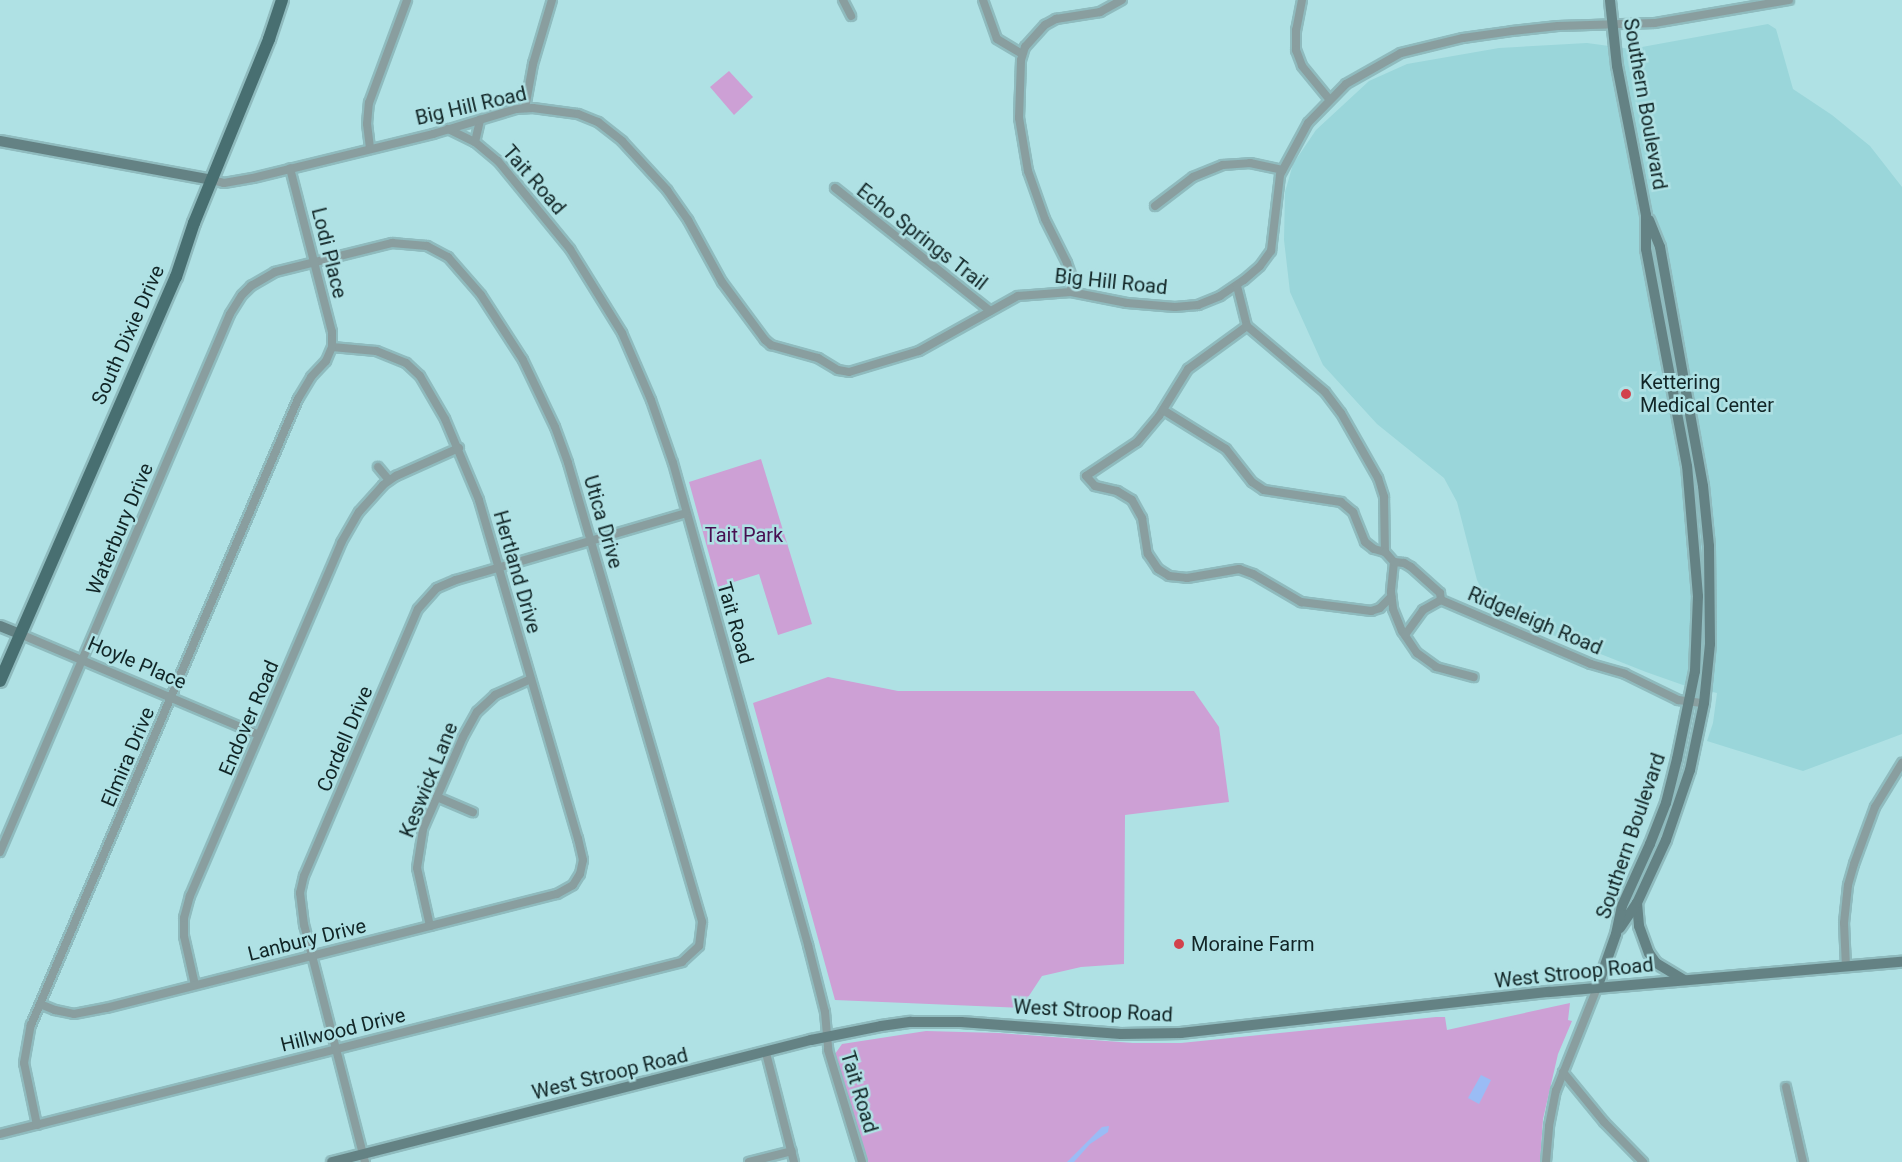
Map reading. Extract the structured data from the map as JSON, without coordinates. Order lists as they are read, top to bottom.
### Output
{
  "streets": {
    "main road": ["South Dixie Drive"],
    "street": [
      "Southern Boulevard",
      "Big Hill Road",
      "Tait Road",
      "Echo Springs Trail",
      "Lodi Place",
      "Utica Drive",
      "Waterbury Drive",
      "Hertland Drive",
      "Ridgeleigh Road",
      "Hoyle Place",
      "Endover Road",
      "Cordell Drive",
      "Elmira Drive",
      "Keswick Lane",
      "Lanbury Drive",
      "West Stroop Road",
      "Hillwood Drive"
    ]
  },
  "crossings": [
    ["Southern Boulevard", "Big Hill Road"],
    ["Southern Boulevard", "Ridgeleigh Road"],
    ["Southern Boulevard", "West Stroop Road"],
    ["Big Hill Road", "Tait Road"],
    ["Big Hill Road", "Echo Springs Trail"],
    ["Big Hill Road", "Lodi Place"],
    ["Big Hill Road", "South Dixie Drive"],
    ["Tait Road", "Cordell Drive"],
    ["Tait Road", "West Stroop Road"],
    ["Lodi Place", "Utica Drive"],
    ["Lodi Place", "Waterbury Drive"],
    ["Lodi Place", "Hertland Drive"],
    ["Lodi Place", "Elmira Drive"],
    ["South Dixie Drive", "Hoyle Place"],
    ["Utica Drive", "Waterbury Drive"],
    ["Utica Drive", "Cordell Drive"],
    ["Utica Drive", "Hillwood Drive"],
    ["Waterbury Drive", "Hoyle Place"],
    ["Hertland Drive", "Endover Road"],
    ["Hertland Drive", "Cordell Drive"],
    ["Hertland Drive", "Elmira Drive"],
    ["Hertland Drive", "Keswick Lane"],
    ["Hertland Drive", "Lanbury Drive"],
    ["Hoyle Place", "Endover Road"],
    ["Hoyle Place", "Elmira Drive"],
    ["Endover Road", "Lanbury Drive"],
    ["Cordell Drive", "Lanbury Drive"],
    ["Cordell Drive", "West Stroop Road"],
    ["Cordell Drive", "Hillwood Drive"],
    ["Elmira Drive", "Lanbury Drive"],
    ["Elmira Drive", "Hillwood Drive"],
    ["Keswick Lane", "Lanbury Drive"]
  ],
  "parks": ["Tait Park"],
  "places": ["Kettering Medical Center", "Moraine Farm"]
}
